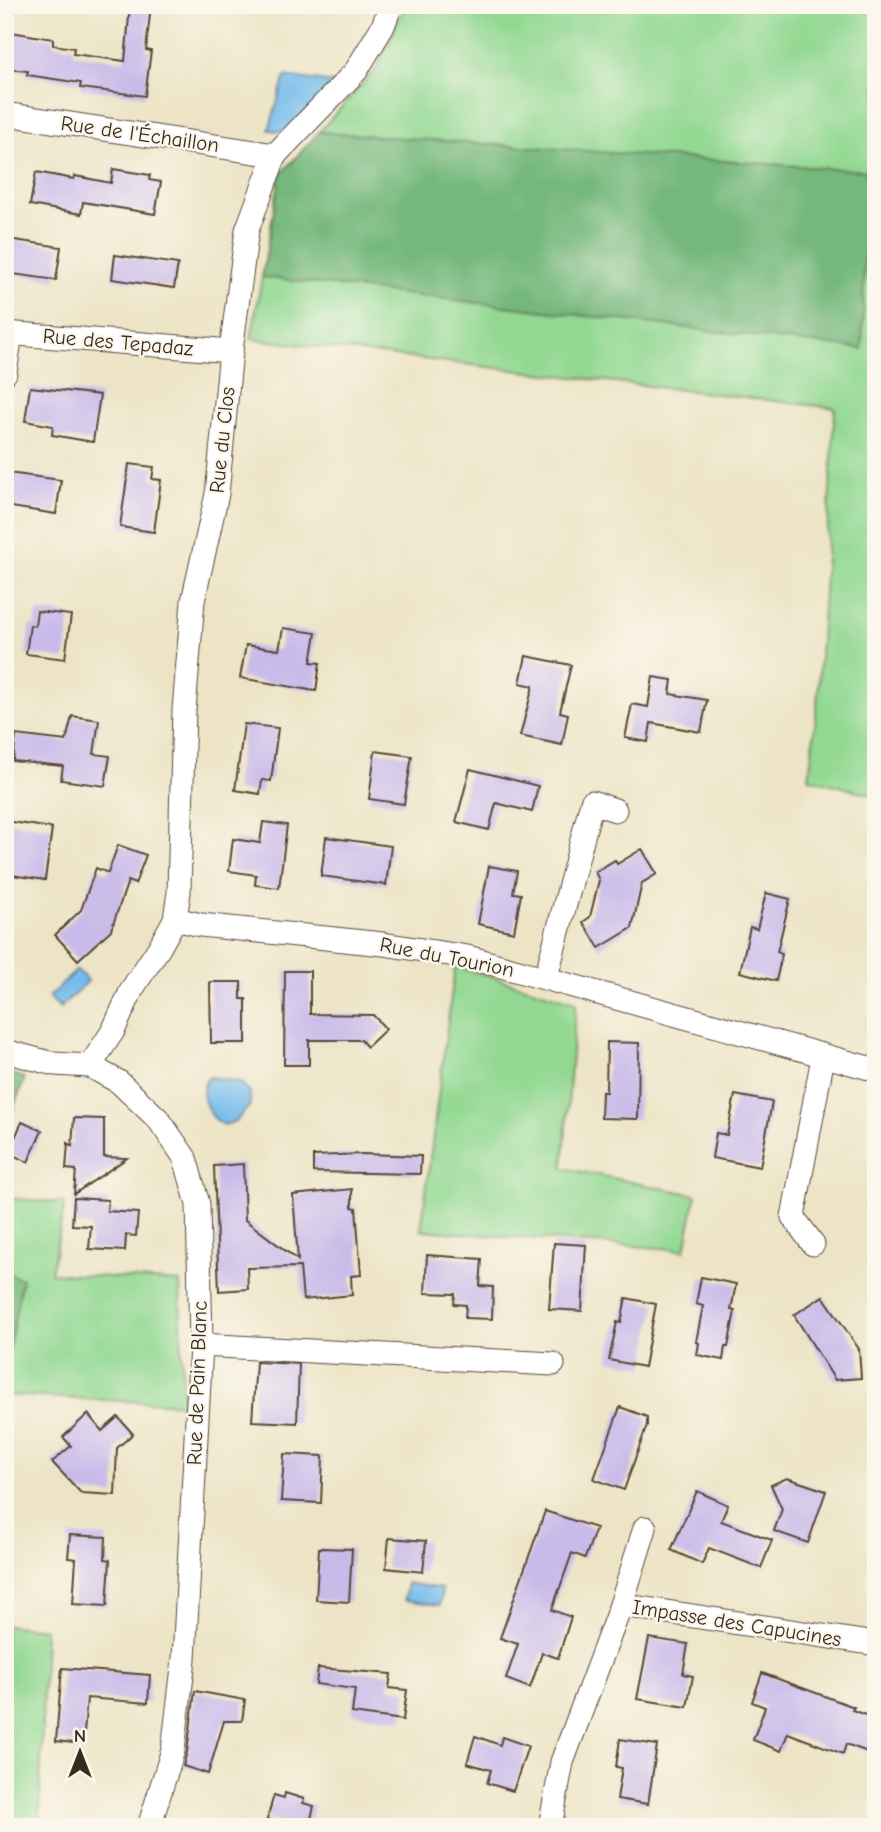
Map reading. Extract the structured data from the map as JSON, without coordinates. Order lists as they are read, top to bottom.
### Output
{
  "streets": {
    "street": [
      "Rue de l'Échaillon",
      "Rue des Tepadaz",
      "Rue du Clos",
      "Rue du Tourion",
      "Rue de Pain Blanc",
      "Impasse des Capucines"
    ]
  },
  "crossings": [
    ["Rue de l'Échaillon", "Rue du Clos"],
    ["Rue des Tepadaz", "Rue du Clos"],
    ["Rue du Clos", "Rue du Tourion"]
  ],
  "north": "top"
}
